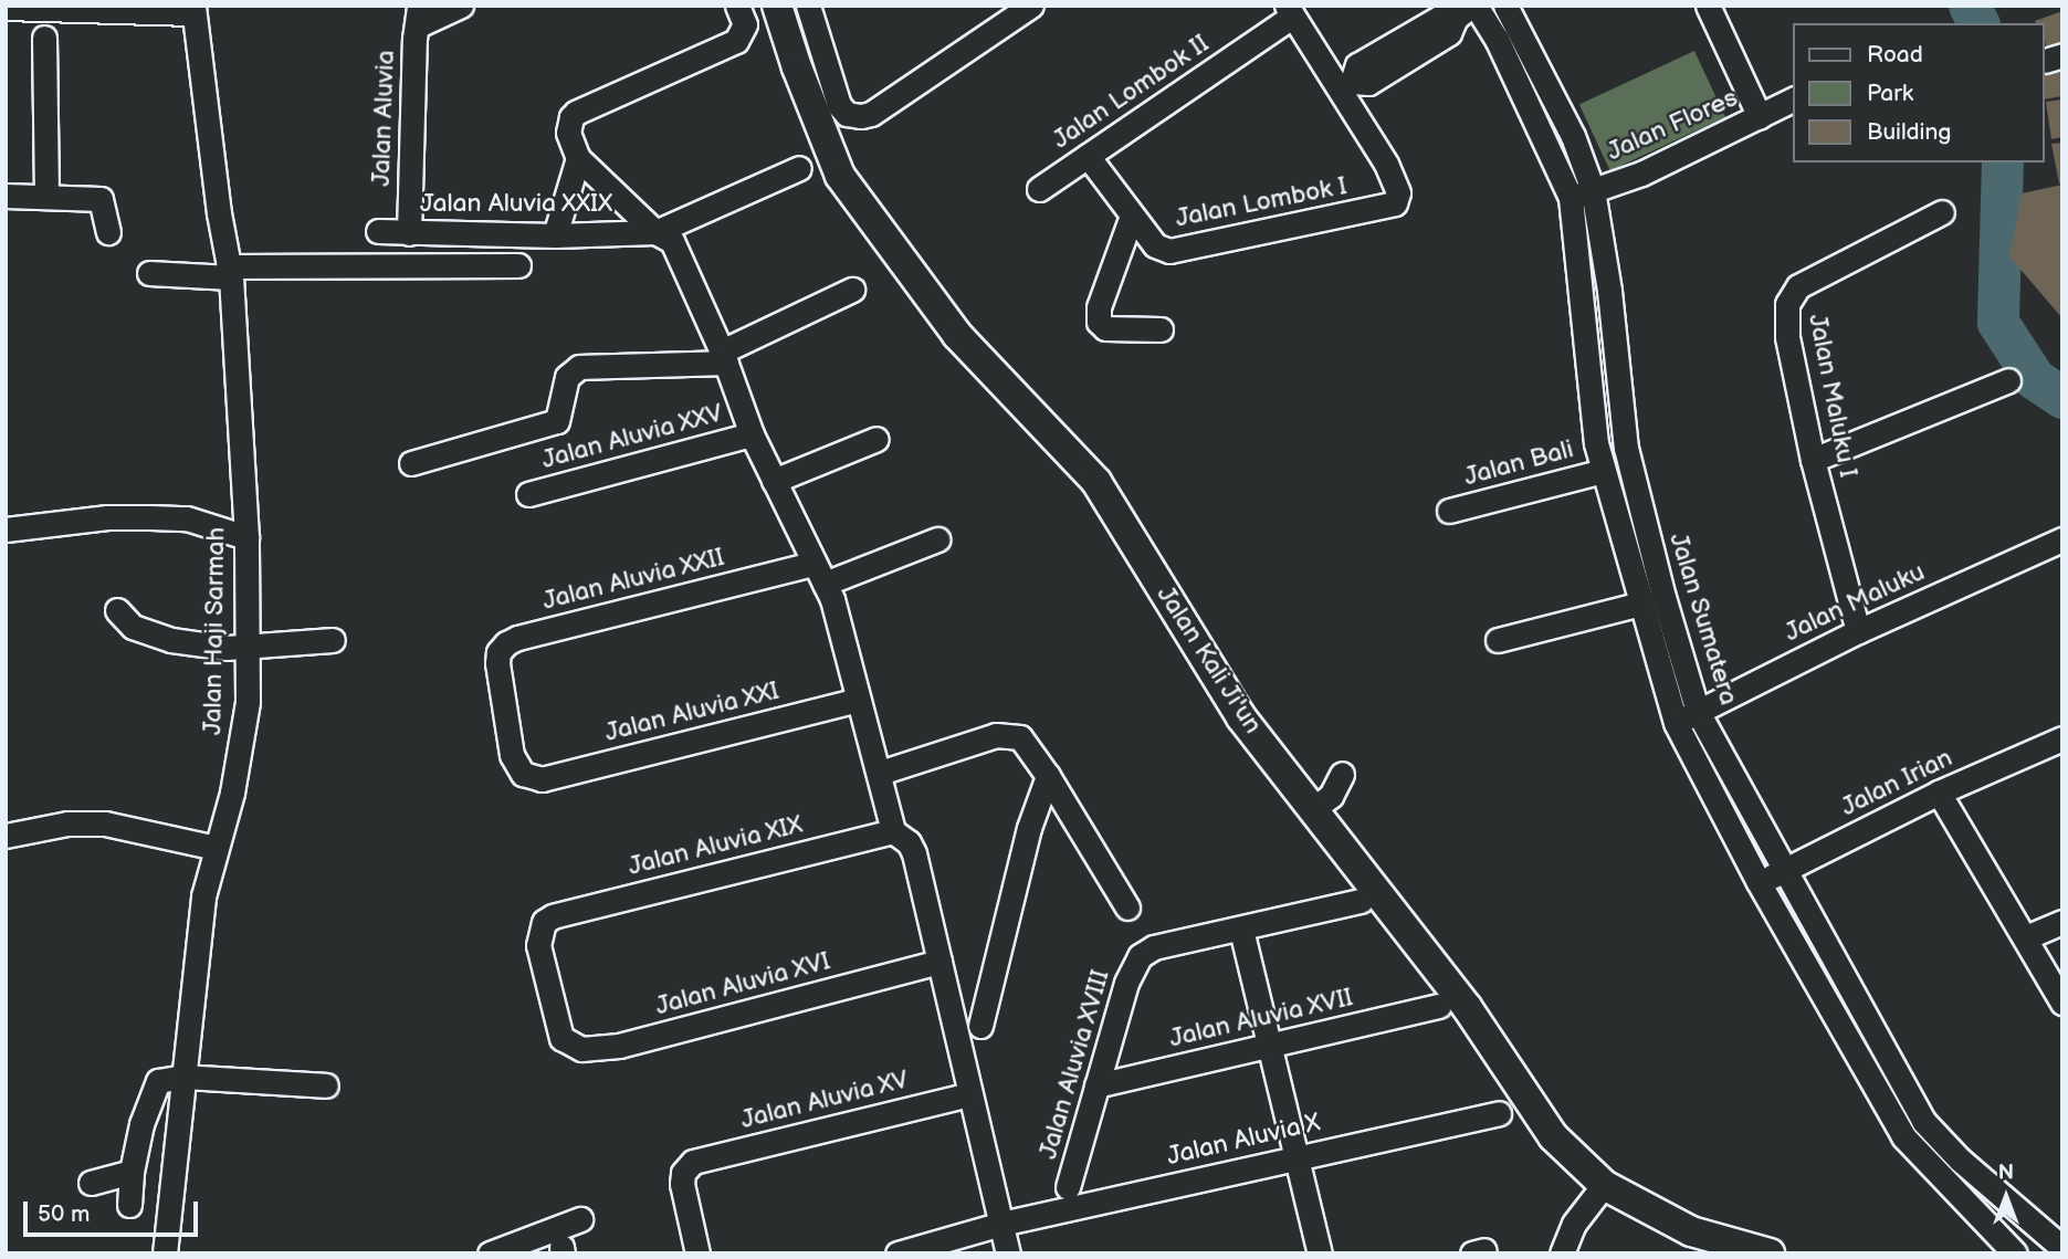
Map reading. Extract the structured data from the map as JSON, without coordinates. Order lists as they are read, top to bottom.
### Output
{
  "streets": {
    "street": [
      "Jalan Lombok II",
      "Jalan Aluvia",
      "Jalan Flores",
      "Jalan Lombok I",
      "Jalan Aluvia XXIX",
      "Jalan Maluku I",
      "Jalan Aluvia XXV",
      "Jalan Bali",
      "Jalan Aluvia XXII",
      "Jalan Maluku",
      "Jalan Sumatera",
      "Jalan Haji Sarmah",
      "Jalan Kali Ji'un",
      "Jalan Aluvia XXI",
      "Jalan Irian",
      "Jalan Aluvia XIX",
      "Jalan Aluvia XVI",
      "Jalan Aluvia XVII",
      "Jalan Aluvia XVIII",
      "Jalan Aluvia XV",
      "Jalan Aluvia X"
    ]
  },
  "crossings": [
    ["Jalan Lombok II", "Jalan Lombok I"],
    ["Jalan Aluvia", "Jalan Aluvia XXIX"],
    ["Jalan Flores", "Jalan Sumatera"],
    ["Jalan Maluku I", "Jalan Maluku"],
    ["Jalan Bali", "Jalan Sumatera"],
    ["Jalan Aluvia XXII", "Jalan Aluvia XXI"],
    ["Jalan Maluku", "Jalan Sumatera"],
    ["Jalan Sumatera", "Jalan Irian"],
    ["Jalan Aluvia XIX", "Jalan Aluvia XVI"],
    ["Jalan Aluvia XVII", "Jalan Aluvia XVIII"]
  ],
  "legend": ["Road", "Park", "Building"],
  "scale_bar": "50 m",
  "north": "top"
}
